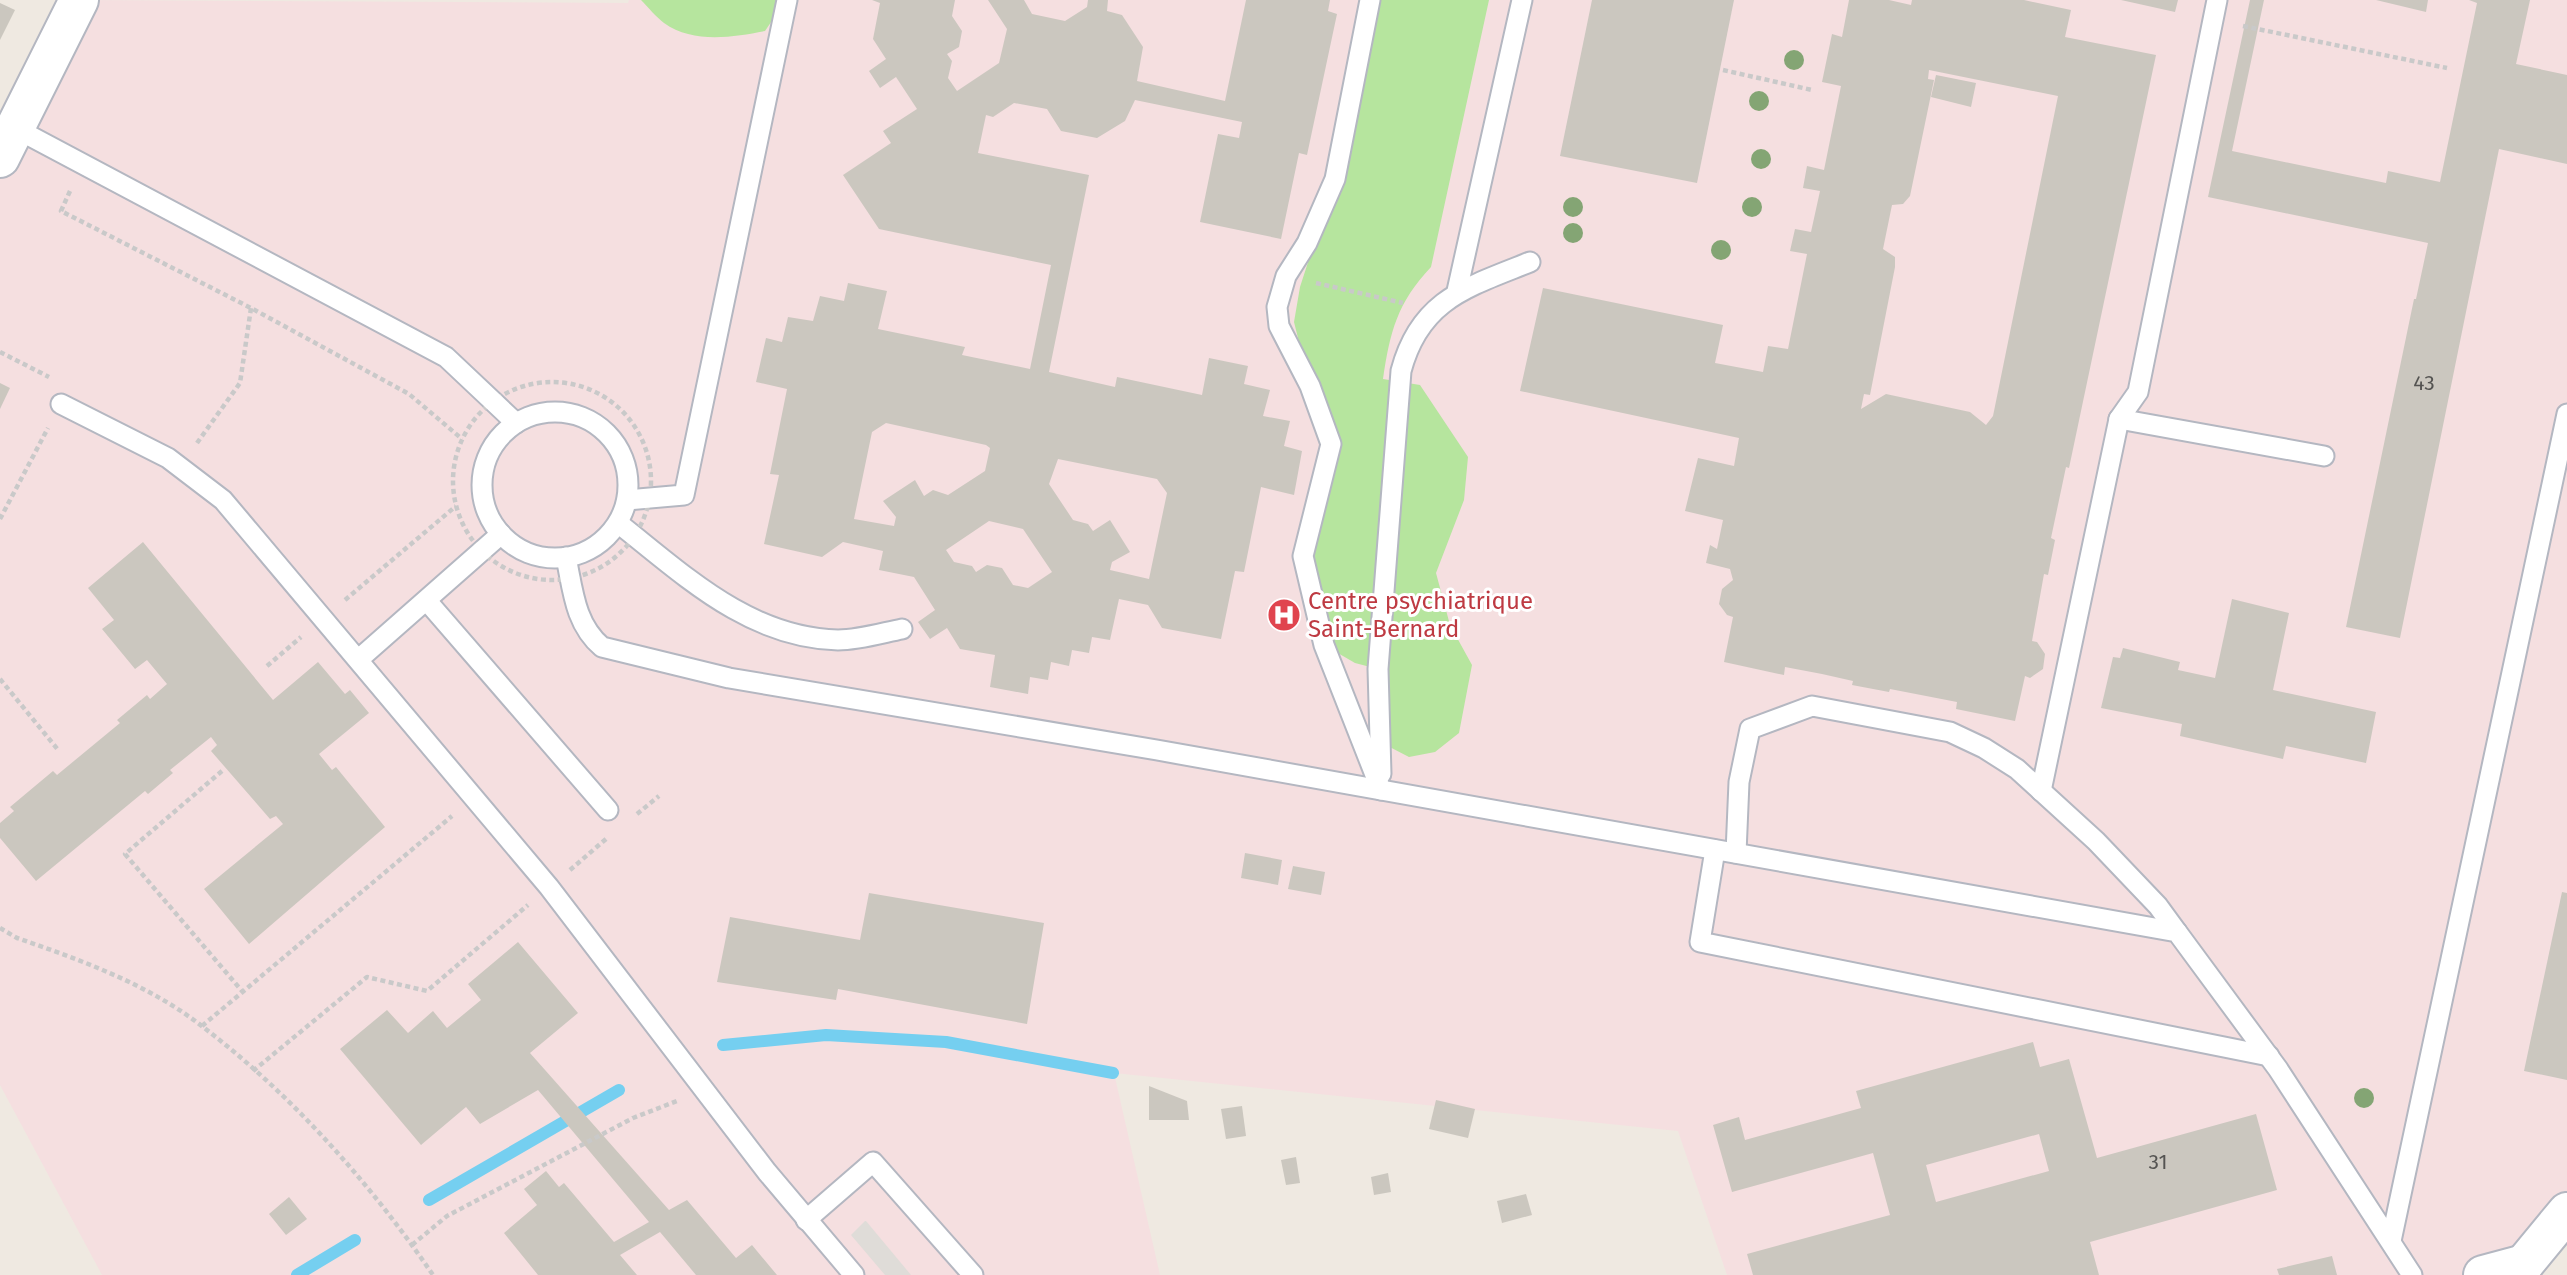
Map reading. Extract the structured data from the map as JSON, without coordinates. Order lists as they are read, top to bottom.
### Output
{
  "places": {
    "hospital": ["Centre psychiatrique Saint-Bernard"]
  },
  "house_numbers": ["43", "31"]
}
